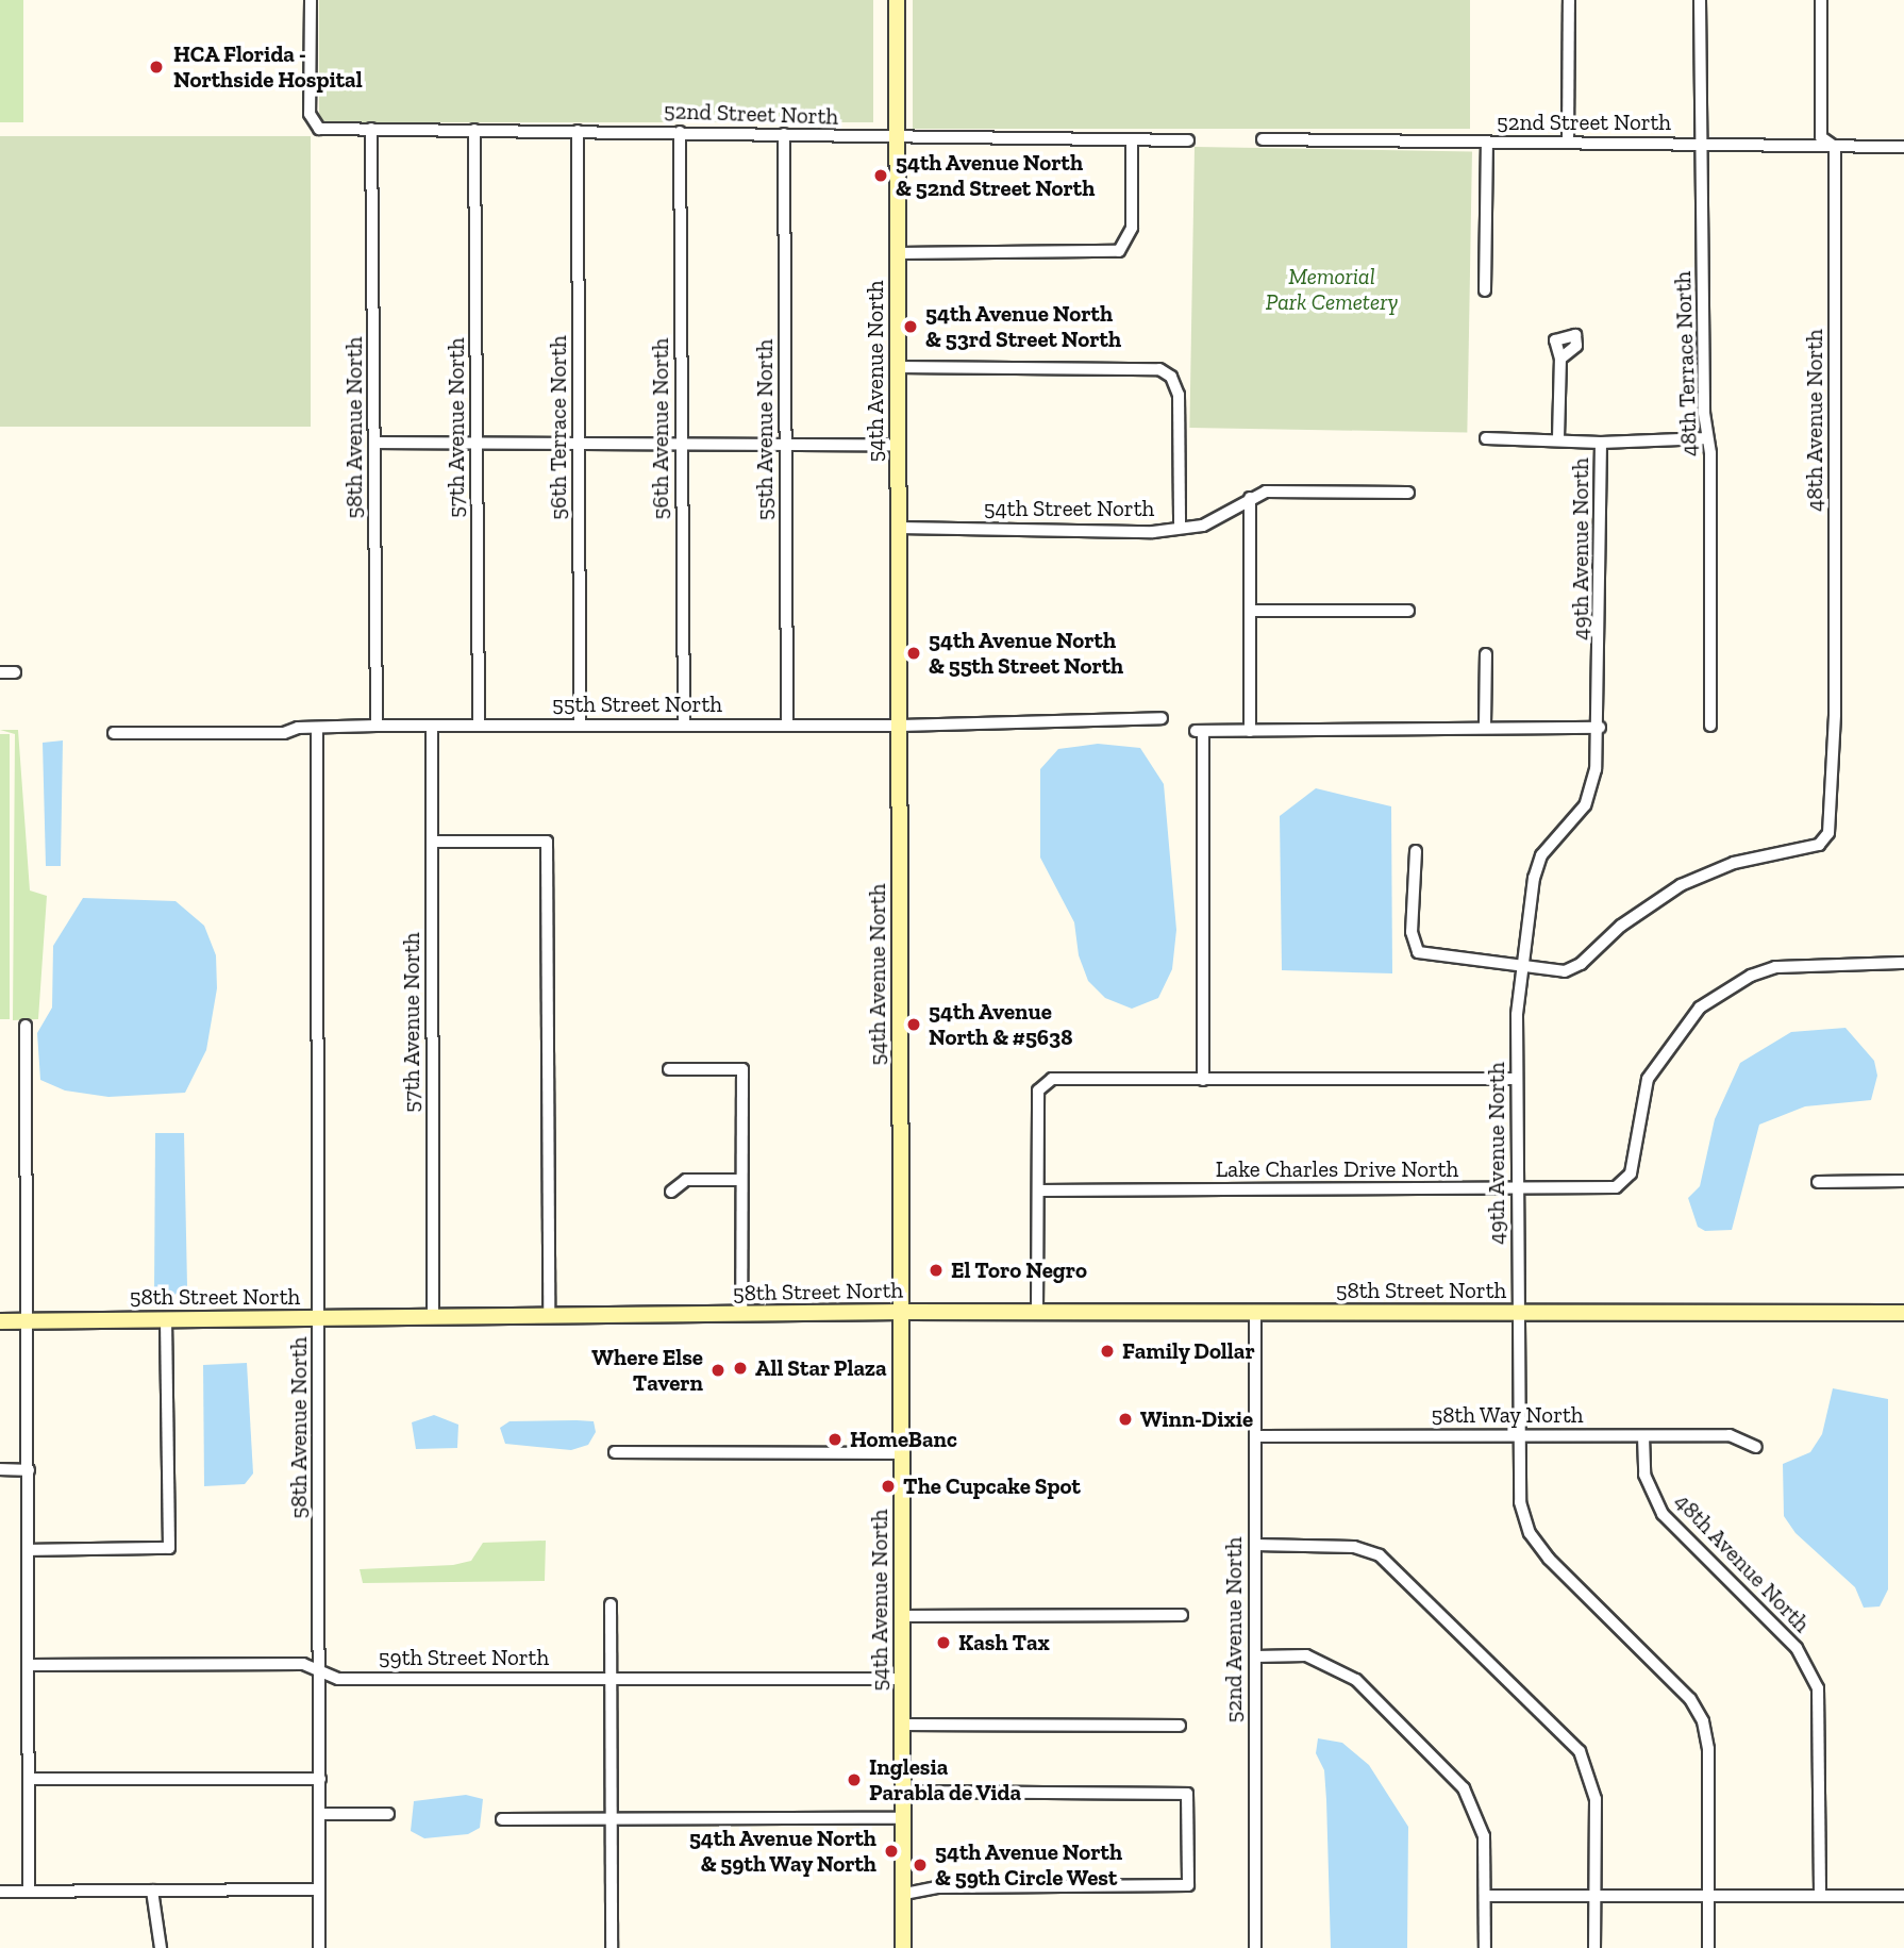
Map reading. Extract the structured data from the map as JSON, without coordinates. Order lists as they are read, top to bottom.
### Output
{
  "streets": {
    "main road": ["54th Avenue North", "58th Street North"],
    "street": [
      "52nd Street North",
      "48th Terrace North",
      "48th Avenue North",
      "58th Avenue North",
      "57th Avenue North",
      "56th Terrace North",
      "56th Avenue North",
      "55th Avenue North",
      "54th Street North",
      "49th Avenue North",
      "55th Street North",
      "Lake Charles Drive North",
      "58th Way North",
      "52nd Avenue North",
      "59th Street North"
    ]
  },
  "crossings": [
    ["52nd Street North", "48th Terrace North"],
    ["52nd Street North", "54th Avenue North"],
    ["52nd Street North", "48th Avenue North"],
    ["52nd Street North", "58th Avenue North"],
    ["52nd Street North", "57th Avenue North"],
    ["52nd Street North", "56th Terrace North"],
    ["52nd Street North", "56th Avenue North"],
    ["52nd Street North", "55th Avenue North"],
    ["54th Avenue North", "54th Street North"],
    ["54th Avenue North", "55th Street North"],
    ["54th Avenue North", "58th Street North"],
    ["54th Avenue North", "59th Street North"],
    ["48th Avenue North", "49th Avenue North"],
    ["48th Avenue North", "58th Way North"],
    ["58th Avenue North", "55th Street North"],
    ["58th Avenue North", "58th Street North"],
    ["58th Avenue North", "59th Street North"],
    ["57th Avenue North", "55th Street North"],
    ["57th Avenue North", "58th Street North"],
    ["56th Terrace North", "55th Street North"],
    ["56th Avenue North", "55th Street North"],
    ["55th Avenue North", "55th Street North"],
    ["49th Avenue North", "Lake Charles Drive North"],
    ["49th Avenue North", "58th Street North"],
    ["49th Avenue North", "58th Way North"],
    ["58th Street North", "52nd Avenue North"],
    ["58th Way North", "52nd Avenue North"]
  ],
  "parks": ["Memorial Park Cemetery"],
  "places": [
    "HCA Florida - Northside Hospital",
    "54th Avenue North & 52nd Street North",
    "54th Avenue North & 53rd Street North",
    "54th Avenue North & 55th Street North",
    "54th Avenue North & #5638",
    "El Toro Negro",
    "Family Dollar",
    "All Star Plaza",
    "Where Else Tavern",
    "Winn-Dixie",
    "HomeBanc",
    "The Cupcake Spot",
    "Kash Tax",
    "Inglesia Parabla de Vida",
    "54th Avenue North & 59th Way North",
    "54th Avenue North & 59th Circle West"
  ]
}
